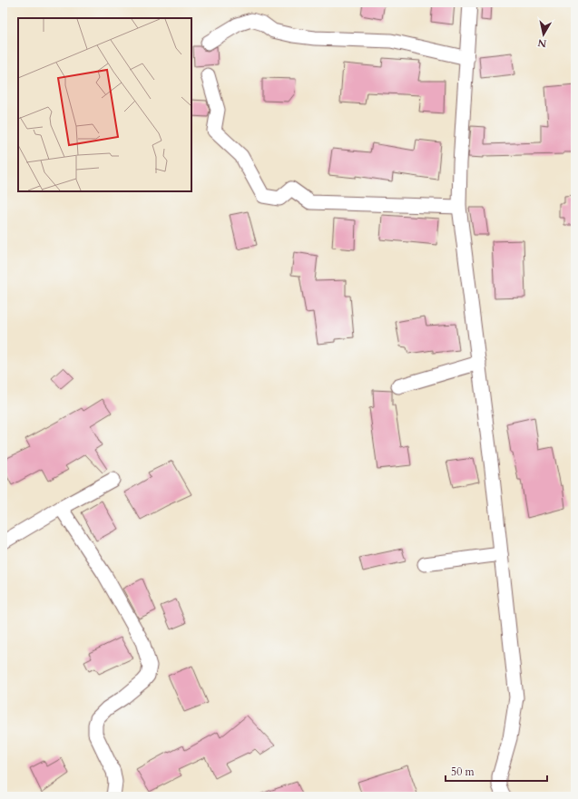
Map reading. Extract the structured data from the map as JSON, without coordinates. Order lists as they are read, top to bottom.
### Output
{
  "scale_bar": "50 m",
  "north": "bottom"
}
